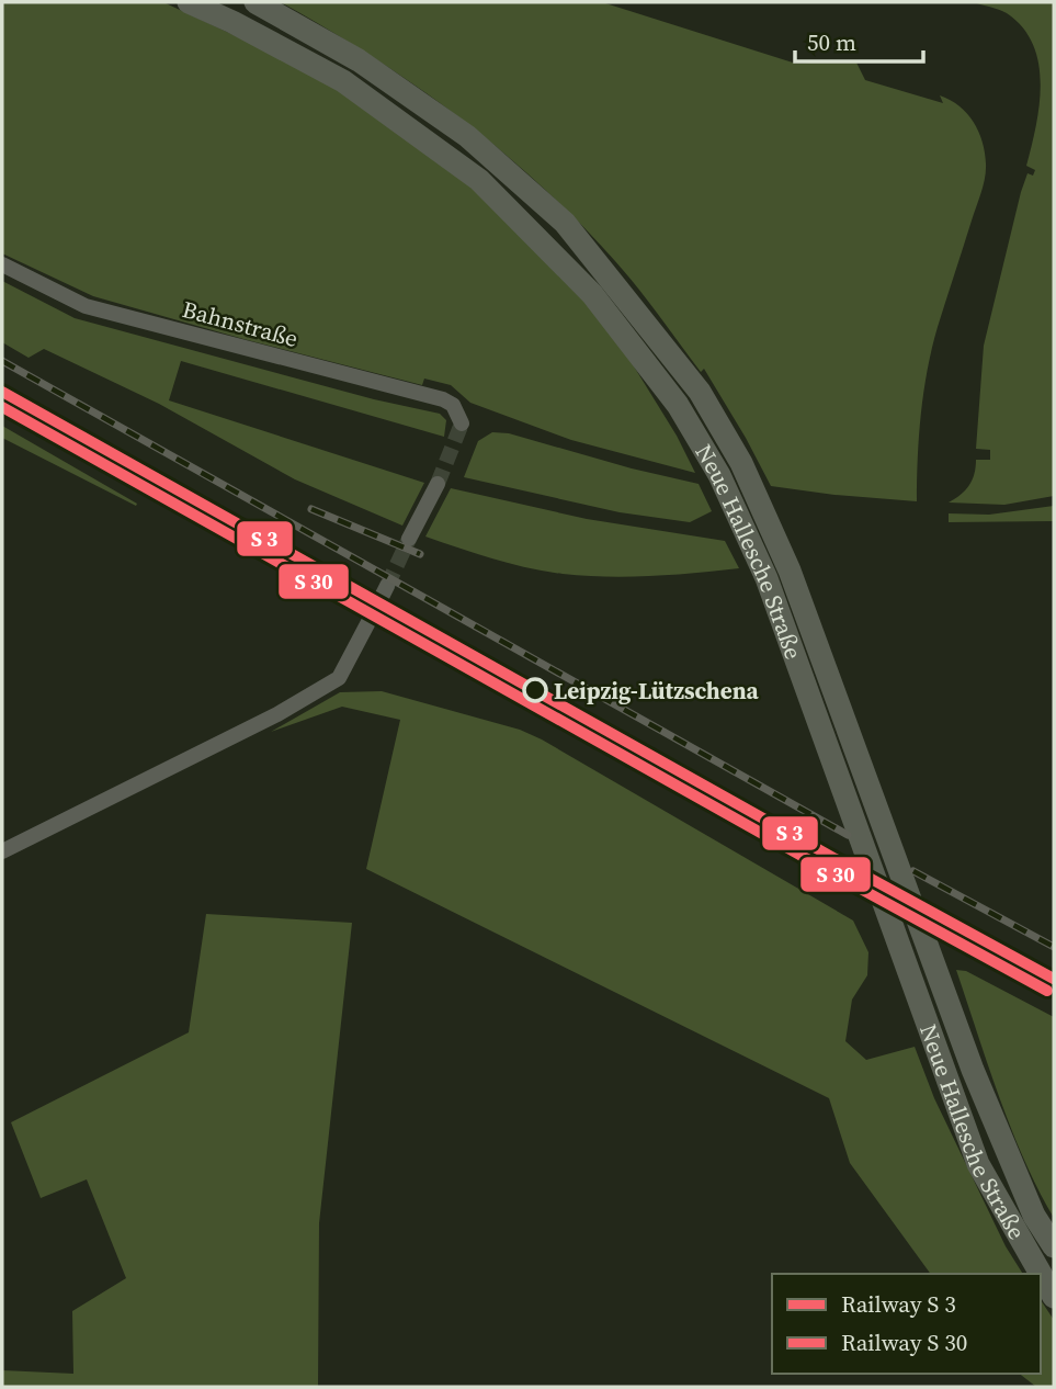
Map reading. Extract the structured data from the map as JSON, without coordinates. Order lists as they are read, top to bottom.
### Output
{
  "streets": {
    "main road": ["Neue Hallesche Straße"],
    "street": ["Bahnstraße"]
  },
  "places": ["Leipzig-Lützschena"],
  "legend": ["Railway S 3", "Railway S 30"],
  "scale_bar": "50 m"
}
